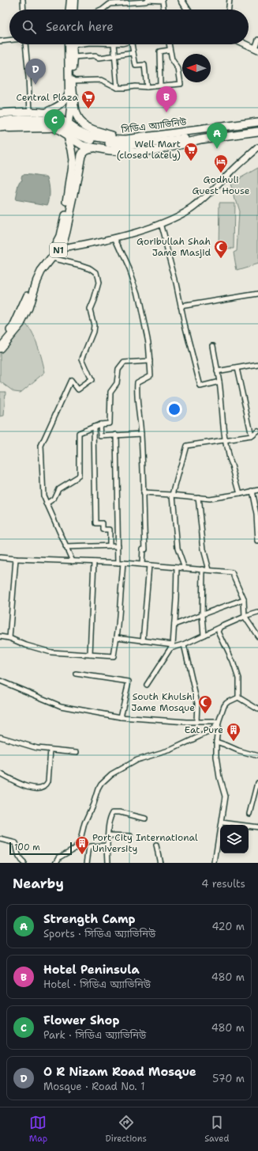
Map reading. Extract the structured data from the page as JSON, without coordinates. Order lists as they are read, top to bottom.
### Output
{
  "streets": {
    "highway": ["সিডিএ অ্যাভিনিউ", "N1"]
  },
  "places": {
    "supermarket": ["Central Plaza", "Well Mart (closed lately)"],
    "hotel": ["Godhuli Guest House"],
    "mosque": ["Goribullah Shah Jame Masjid", "South Khulshi Jame Mosque"],
    "building": ["Eat Pure", "Port City International University"]
  },
  "scale_bar": "100 m",
  "north": "left",
  "page": {
    "search": "Search here",
    "pins": [
      "D",
      "B",
      "C",
      "A"
    ],
    "scale": "100 m",
    "heading": ["Nearby", "4 results"],
    "list": [
      {
        "mark": "A",
        "name": "Strength Camp",
        "note": "Sports · সিডিএ অ্যাভিনিউ",
        "value": "420 m"
      },
      {
        "mark": "B",
        "name": "Hotel Peninsula",
        "note": "Hotel · সিডিএ অ্যাভিনিউ",
        "value": "480 m"
      },
      {
        "mark": "C",
        "name": "Flower Shop",
        "note": "Park · সিডিএ অ্যাভিনিউ",
        "value": "480 m"
      },
      {
        "mark": "D",
        "name": "O R Nizam Road Mosque",
        "note": "Mosque · Road No. 1",
        "value": "570 m"
      }
    ],
    "nav": ["Map", "Directions", "Saved"]
  }
}
